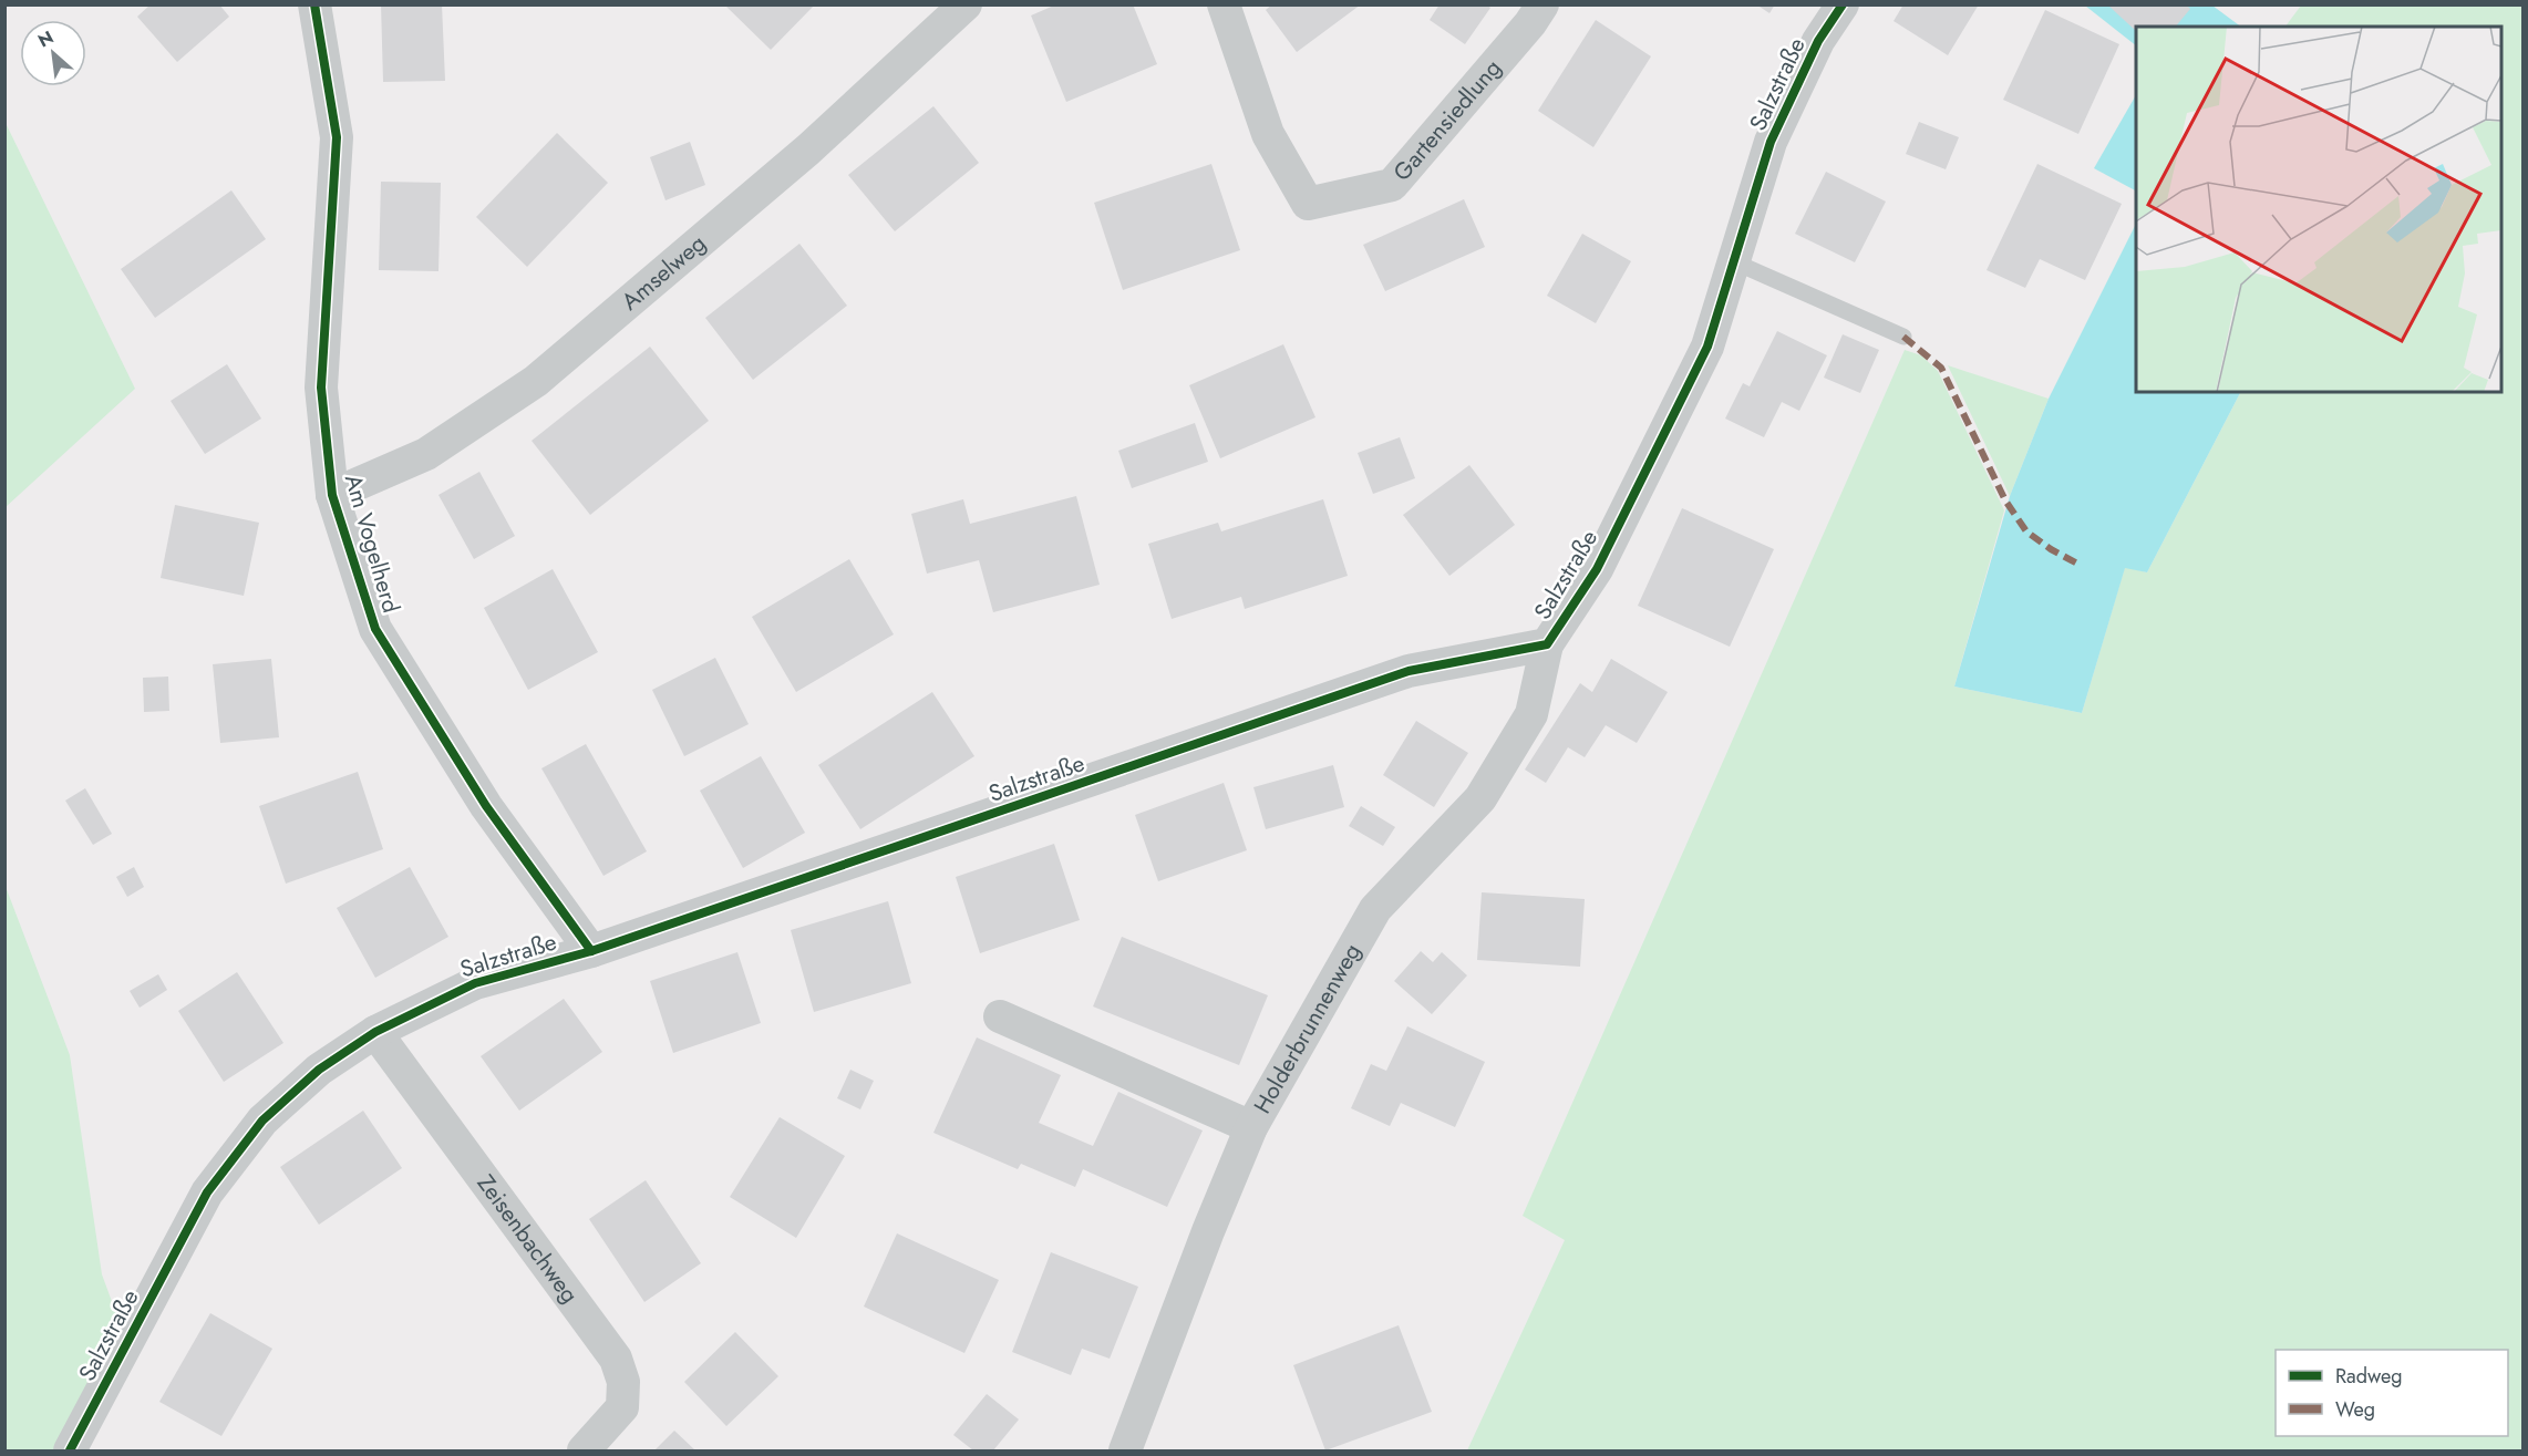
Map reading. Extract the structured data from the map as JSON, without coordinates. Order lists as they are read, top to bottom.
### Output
{
  "streets": {
    "street": [
      "Salzstraße",
      "Gartensiedlung",
      "Amselweg",
      "Am Vogelherd",
      "Holderbrunnenweg",
      "Zeisenbachweg"
    ]
  },
  "crossings": [
    ["Salzstraße", "Am Vogelherd"],
    ["Salzstraße", "Holderbrunnenweg"],
    ["Salzstraße", "Zeisenbachweg"],
    ["Amselweg", "Am Vogelherd"]
  ],
  "legend": ["Radweg", "Weg"],
  "north": "top left"
}
